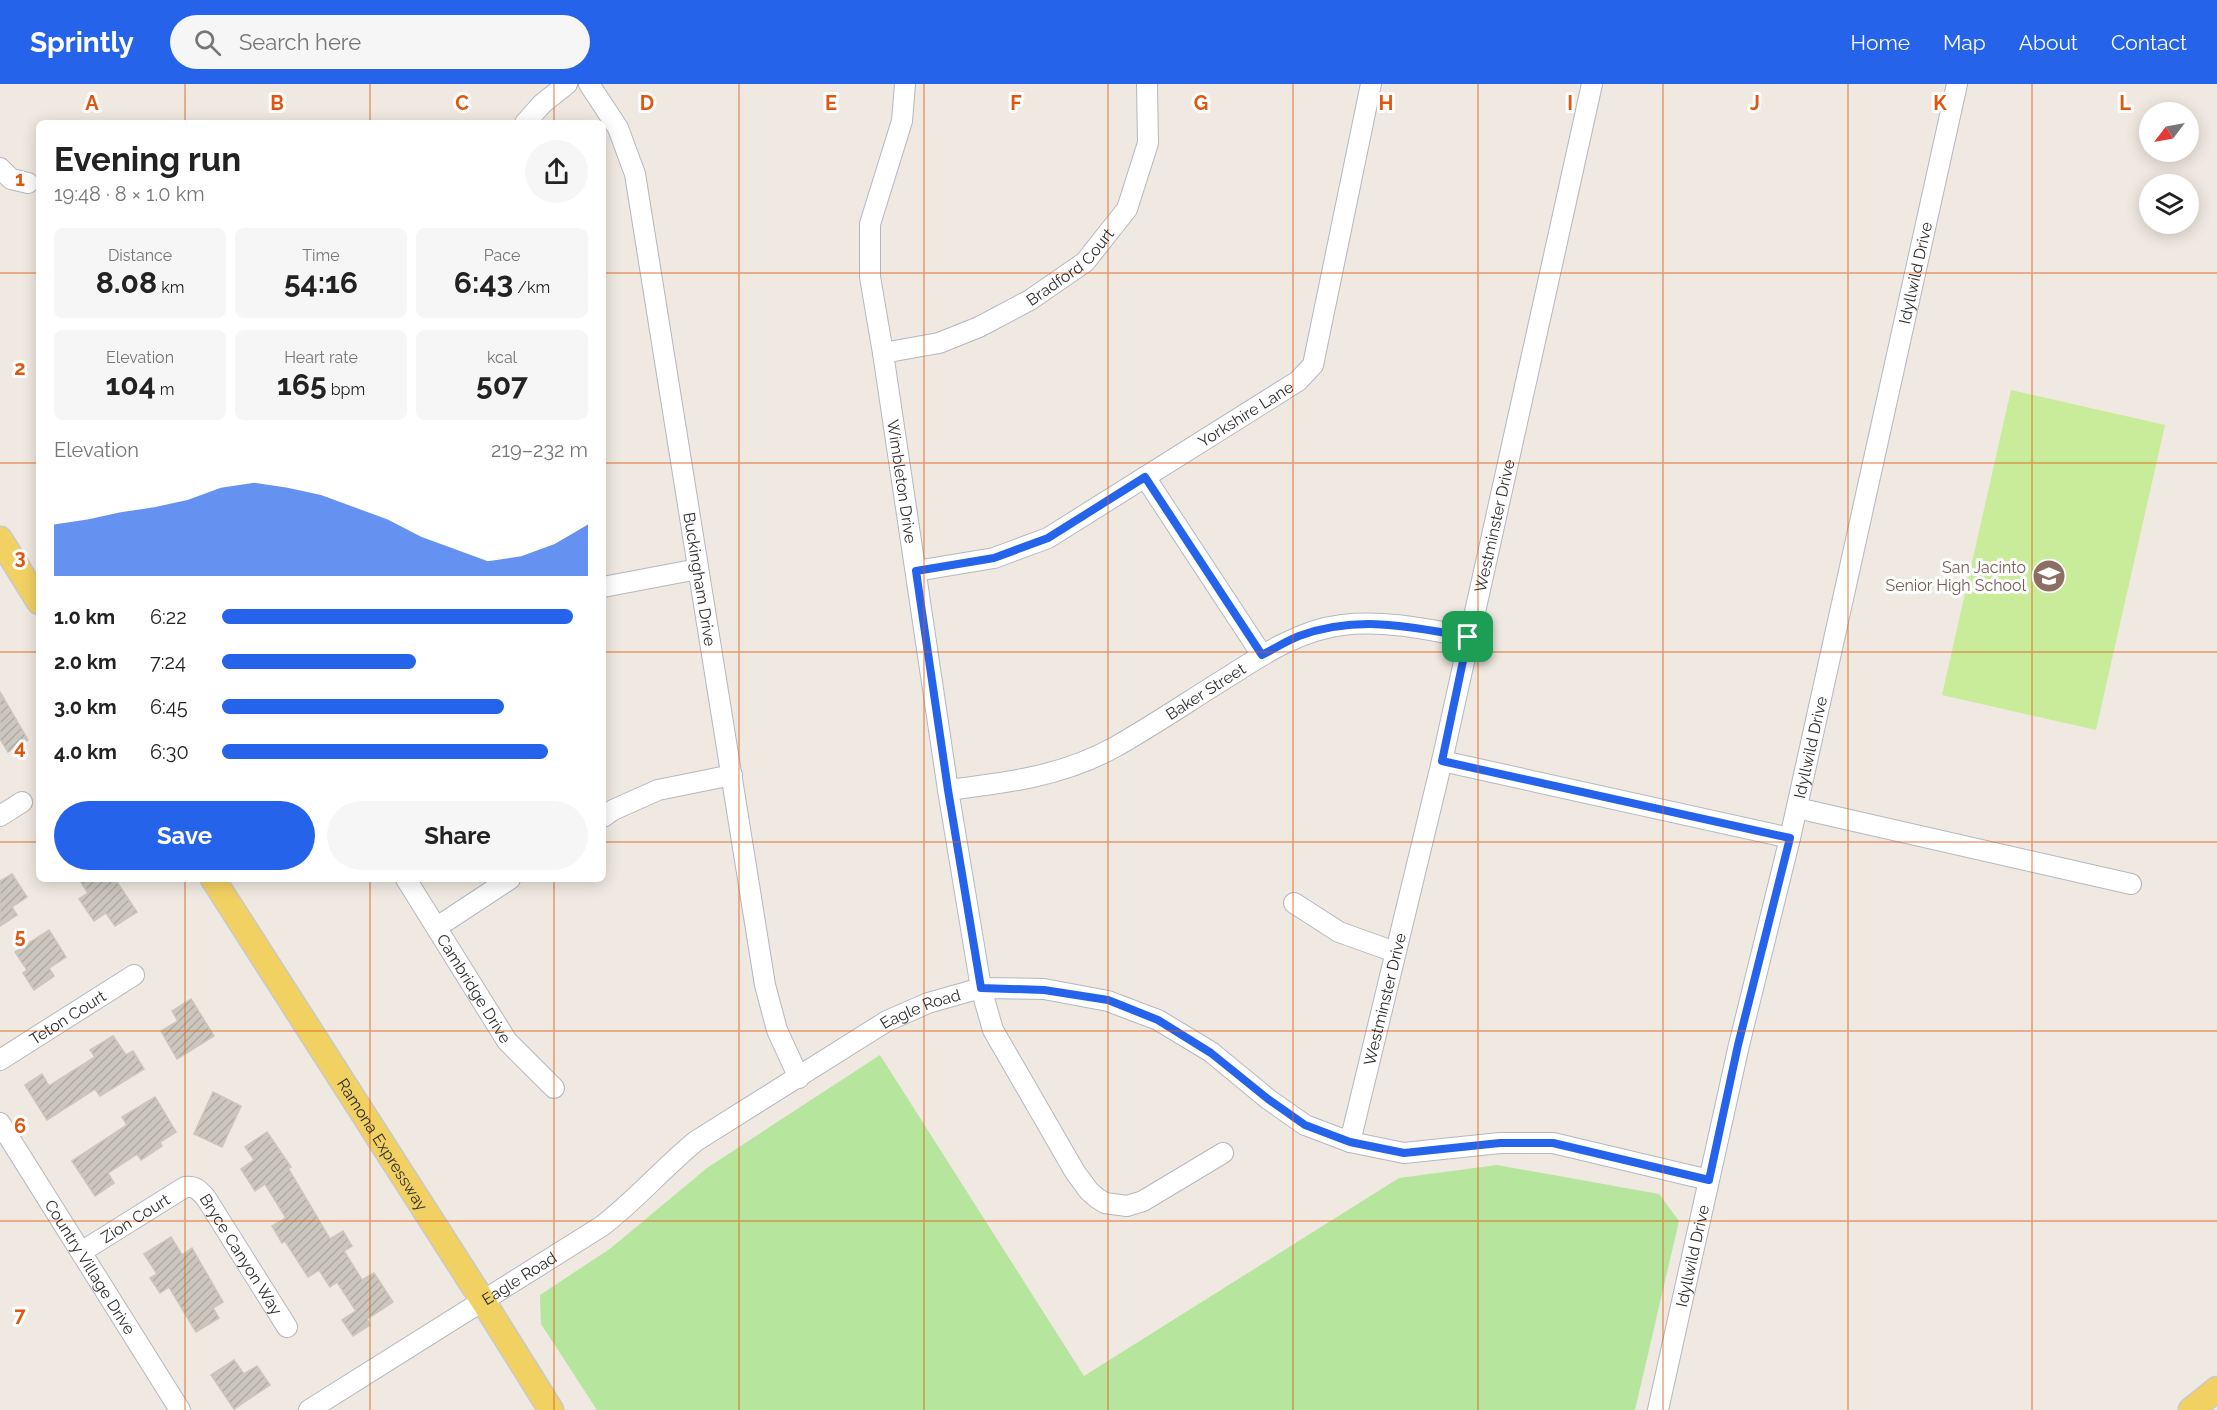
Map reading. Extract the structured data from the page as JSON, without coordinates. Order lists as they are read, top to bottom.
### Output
{
  "streets": {
    "main road": ["Ramona Expressway"],
    "street": [
      "Bradford Court",
      "Idyllwild Drive",
      "Yorkshire Lane",
      "Wimbleton Drive",
      "Westminster Drive",
      "Buckingham Drive",
      "Baker Street",
      "Cambridge Drive",
      "Eagle Road",
      "Teton Court",
      "Zion Court",
      "Bryce Canyon Way",
      "Country Village Drive"
    ]
  },
  "crossings": [
    ["Bradford Court", "Wimbleton Drive"],
    ["Idyllwild Drive", "Eagle Road"],
    ["Yorkshire Lane", "Wimbleton Drive"],
    ["Wimbleton Drive", "Baker Street"],
    ["Wimbleton Drive", "Eagle Road"],
    ["Westminster Drive", "Baker Street"],
    ["Westminster Drive", "Eagle Road"],
    ["Buckingham Drive", "Eagle Road"],
    ["Eagle Road", "Ramona Expressway"],
    ["Zion Court", "Bryce Canyon Way"],
    ["Zion Court", "Country Village Drive"]
  ],
  "places": {
    "school or university": ["San Jacinto Senior High School"]
  },
  "north": "bottom left",
  "page": {
    "header": "Sprintly",
    "search": "Search here",
    "nav": [
      "Home",
      "Map",
      "About",
      "Contact"
    ],
    "heading": ["Evening run", "19:48 · 8 × 1.0 km"],
    "stats": [
      ["Distance", "8.08 km"],
      ["Time", "54:16"],
      ["Pace", "6:43 /km"],
      ["Elevation", "104 m"],
      ["Heart rate", "165 bpm"],
      ["kcal", "507"]
    ],
    "chart": ["Elevation", "219–232 m"],
    "list": [
      {
        "name": "1.0 km",
        "note": "6:22"
      },
      {
        "name": "2.0 km",
        "note": "7:24"
      },
      {
        "name": "3.0 km",
        "note": "6:45"
      },
      {
        "name": "4.0 km",
        "note": "6:30"
      }
    ],
    "buttons": ["Save", "Share"]
  },
  "grid": {
    "columns": [
      "A",
      "B",
      "C",
      "D",
      "E",
      "F",
      "G",
      "H",
      "I",
      "J",
      "K",
      "L"
    ],
    "rows": [
      "1",
      "2",
      "3",
      "4",
      "5",
      "6",
      "7"
    ]
  }
}
